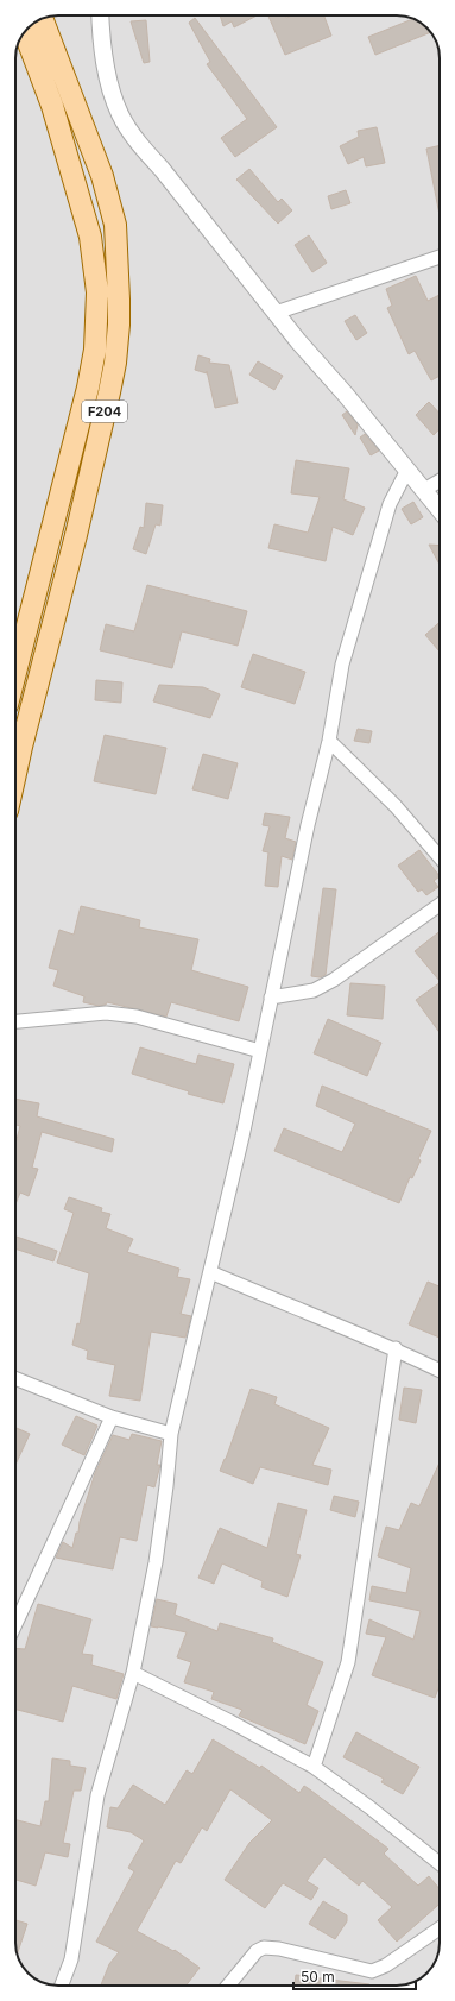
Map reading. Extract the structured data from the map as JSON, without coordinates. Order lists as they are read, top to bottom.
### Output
{
  "streets": {
    "main road": ["F204"]
  },
  "scale_bar": "50 m"
}
